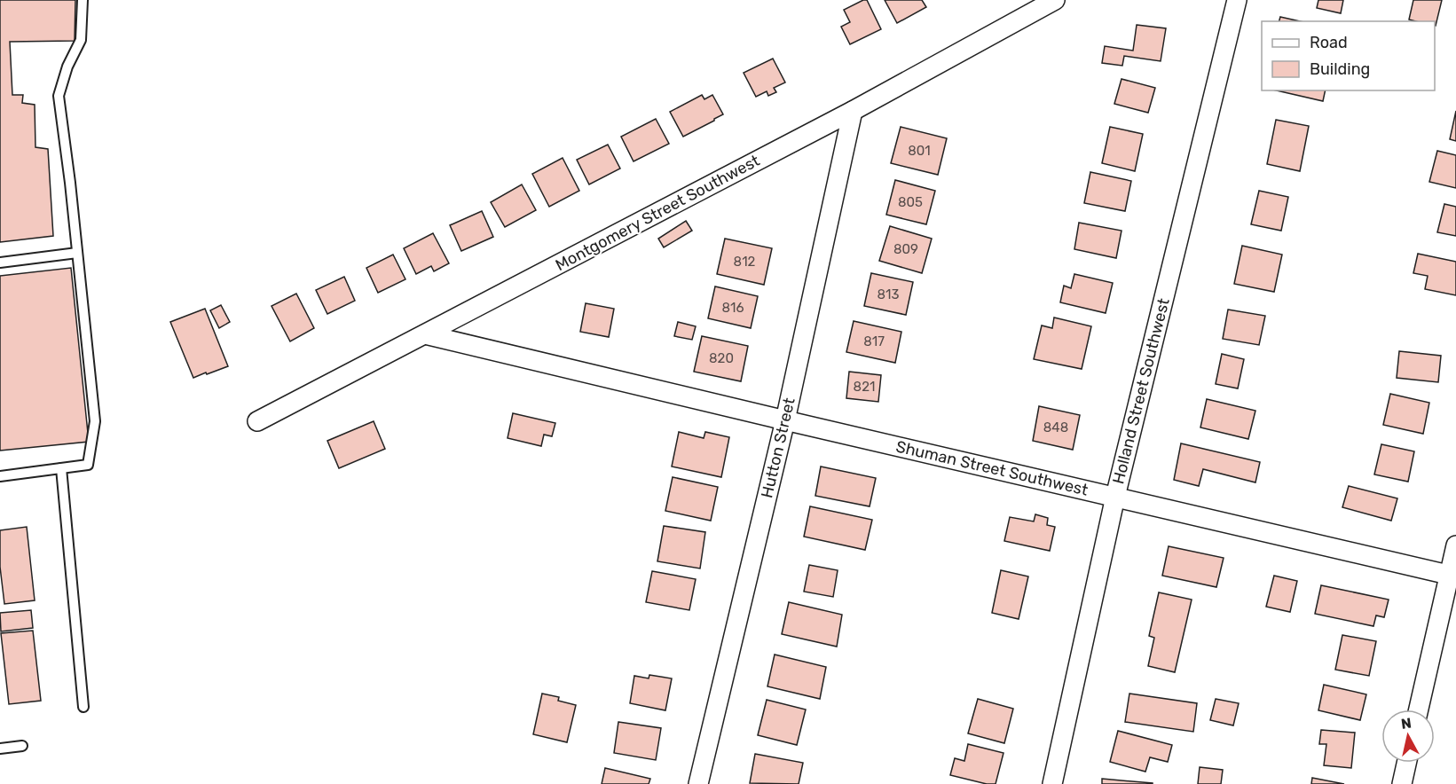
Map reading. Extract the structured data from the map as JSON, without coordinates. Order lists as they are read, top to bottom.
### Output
{
  "streets": {
    "street": [
      "Montgomery Street Southwest",
      "Holland Street Southwest",
      "Hutton Street",
      "Shuman Street Southwest"
    ]
  },
  "crossings": [
    ["Montgomery Street Southwest", "Hutton Street"],
    ["Montgomery Street Southwest", "Shuman Street Southwest"],
    ["Holland Street Southwest", "Shuman Street Southwest"],
    ["Hutton Street", "Shuman Street Southwest"]
  ],
  "house_numbers": [
    "801",
    "805",
    "809",
    "812",
    "813",
    "816",
    "817",
    "820",
    "821",
    "848"
  ],
  "legend": ["Road", "Building"],
  "north": "top"
}
